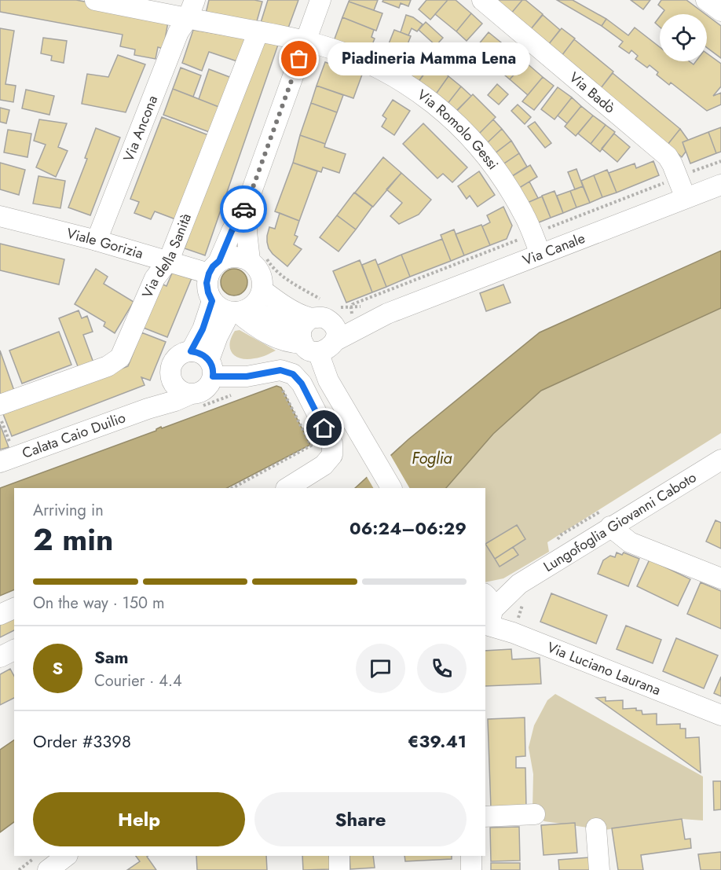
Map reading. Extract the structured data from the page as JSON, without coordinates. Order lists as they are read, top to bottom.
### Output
{
  "streets": {
    "street": [
      "Via Badò",
      "Via Ancona",
      "Via Romolo Gessi",
      "Viale Gorizia",
      "Via Canale",
      "Via della Sanità",
      "Calata Caio Duilio",
      "Lungofoglia Giovanni Caboto",
      "Via Luciano Laurana"
    ]
  },
  "crossings": [
    ["Via Badò", "Via Canale"],
    ["Via Ancona", "Via Romolo Gessi"],
    ["Via Ancona", "Viale Gorizia"],
    ["Via Romolo Gessi", "Via Canale"],
    ["Via Romolo Gessi", "Via della Sanità"],
    ["Viale Gorizia", "Via della Sanità"],
    ["Viale Gorizia", "Calata Caio Duilio"],
    ["Lungofoglia Giovanni Caboto", "Via Luciano Laurana"]
  ],
  "water": ["Foglia"],
  "places": ["Piadineria Mamma Lena"],
  "page": {
    "bubble": "Piadineria Mamma Lena",
    "heading": ["2 min", "Arriving in", "06:24–06:29"],
    "panel": [
      "Sam",
      "Courier · 4.4",
      "Order #3398",
      "€39.41"
    ],
    "bar": "On the way · 150 m",
    "round": "S",
    "buttons": ["Help", "Share"]
  }
}
